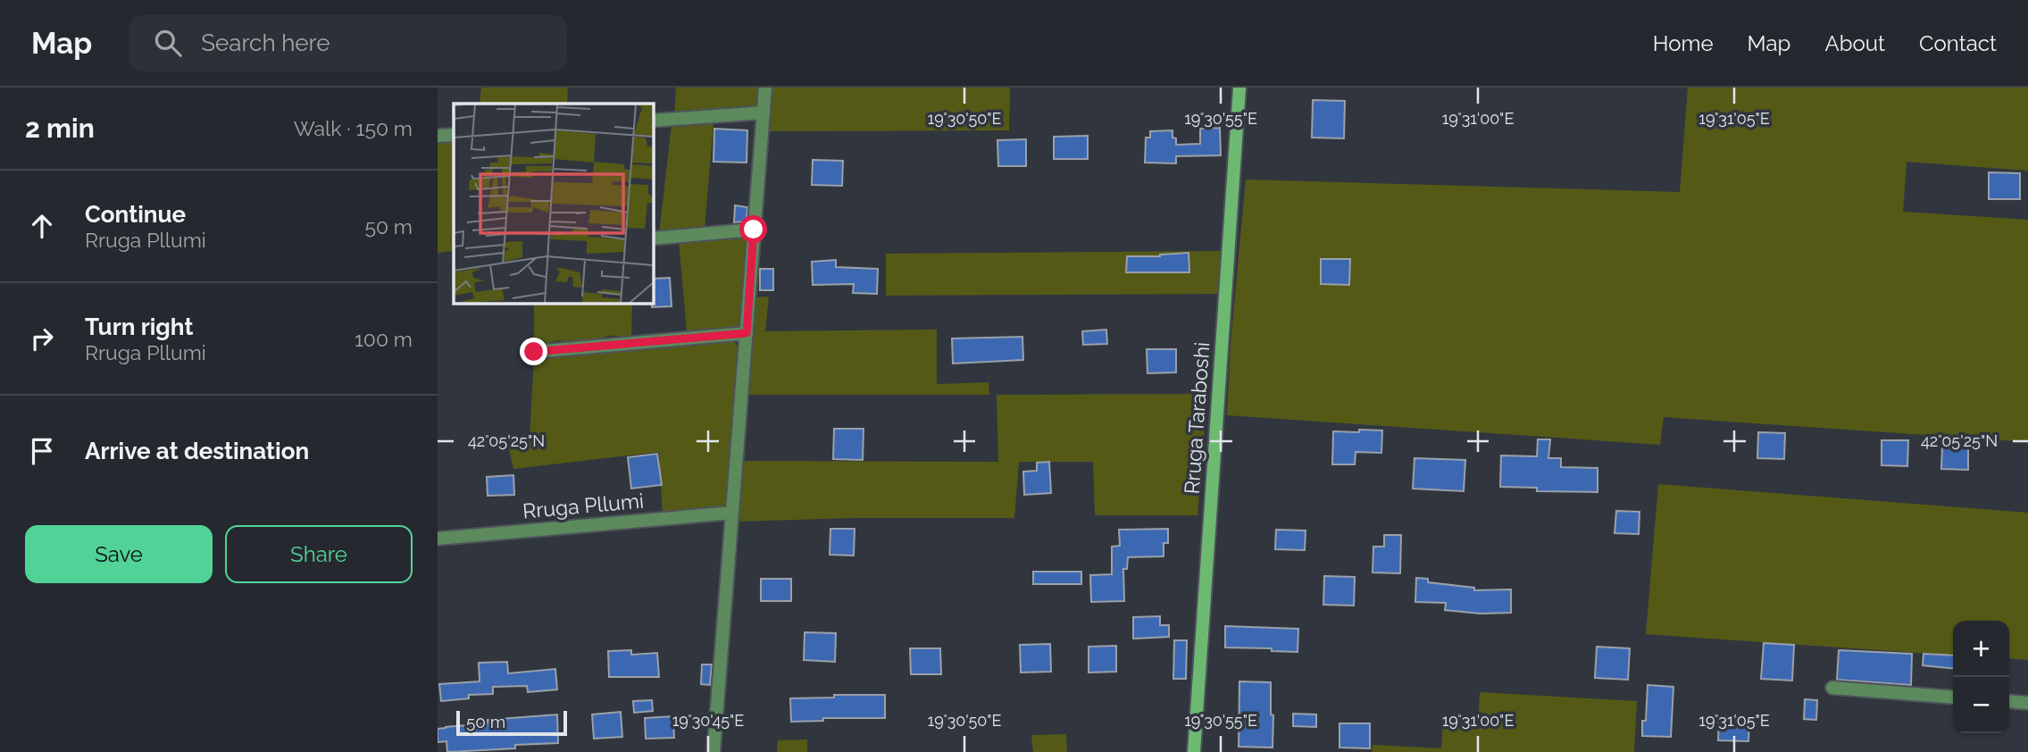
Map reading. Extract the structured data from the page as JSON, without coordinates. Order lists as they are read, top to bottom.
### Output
{
  "streets": {
    "street": ["Rruga Taraboshi", "Rruga Pllumi"]
  },
  "scale_bar": "50 m",
  "page": {
    "header": "Map",
    "search": "Search here",
    "nav": [
      "Home",
      "Map",
      "About",
      "Contact"
    ],
    "heading": ["2 min", "Walk · 150 m"],
    "list": [
      ["Continue", "Rruga Pllumi", "50 m"],
      ["Turn right", "Rruga Pllumi", "100 m"],
      "Arrive at destination"
    ],
    "buttons": ["Save", "Share"],
    "map_buttons": ["+", "−"],
    "scale": "50 m"
  },
  "coordinates": [
    "19°30'50\"E",
    "19°30'55\"E",
    "19°31'00\"E",
    "19°31'05\"E",
    "42°05'25\"N",
    "19°30'45\"E"
  ]
}
